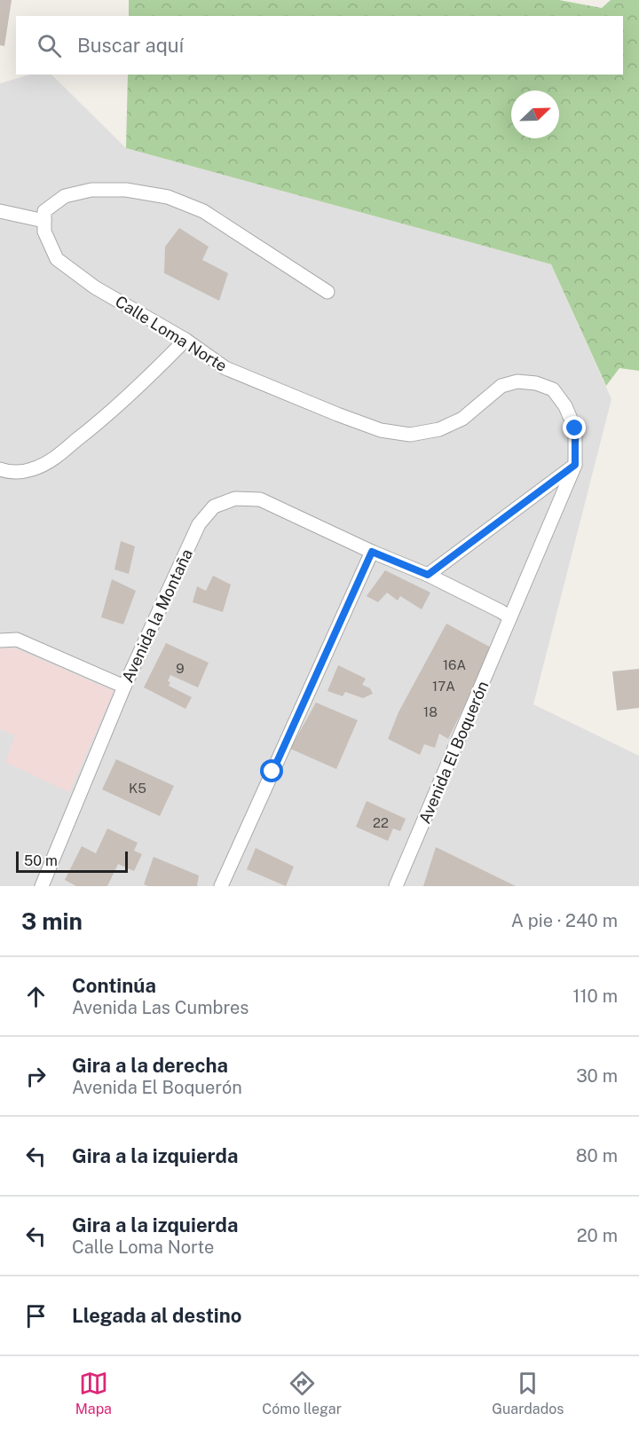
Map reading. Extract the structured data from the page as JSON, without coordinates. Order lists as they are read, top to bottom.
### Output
{
  "streets": {
    "street": ["Calle Loma Norte", "Avenida la Montaña", "Avenida El Boquerón"]
  },
  "crossings": [
    ["Calle Loma Norte", "Avenida El Boquerón"]
  ],
  "house_numbers": [
    "16A",
    "9",
    "17A",
    "18",
    "K5",
    "22"
  ],
  "scale_bar": "50 m",
  "north": "top right",
  "page": {
    "search": "Buscar aquí",
    "scale": "50 m",
    "heading": ["3 min", "A pie · 240 m"],
    "list": [
      ["Continúa", "Avenida Las Cumbres", "110 m"],
      ["Gira a la derecha", "Avenida El Boquerón", "30 m"],
      ["Gira a la izquierda", "80 m"],
      ["Gira a la izquierda", "Calle Loma Norte", "20 m"],
      "Llegada al destino"
    ],
    "nav": ["Mapa", "Cómo llegar", "Guardados"]
  }
}
